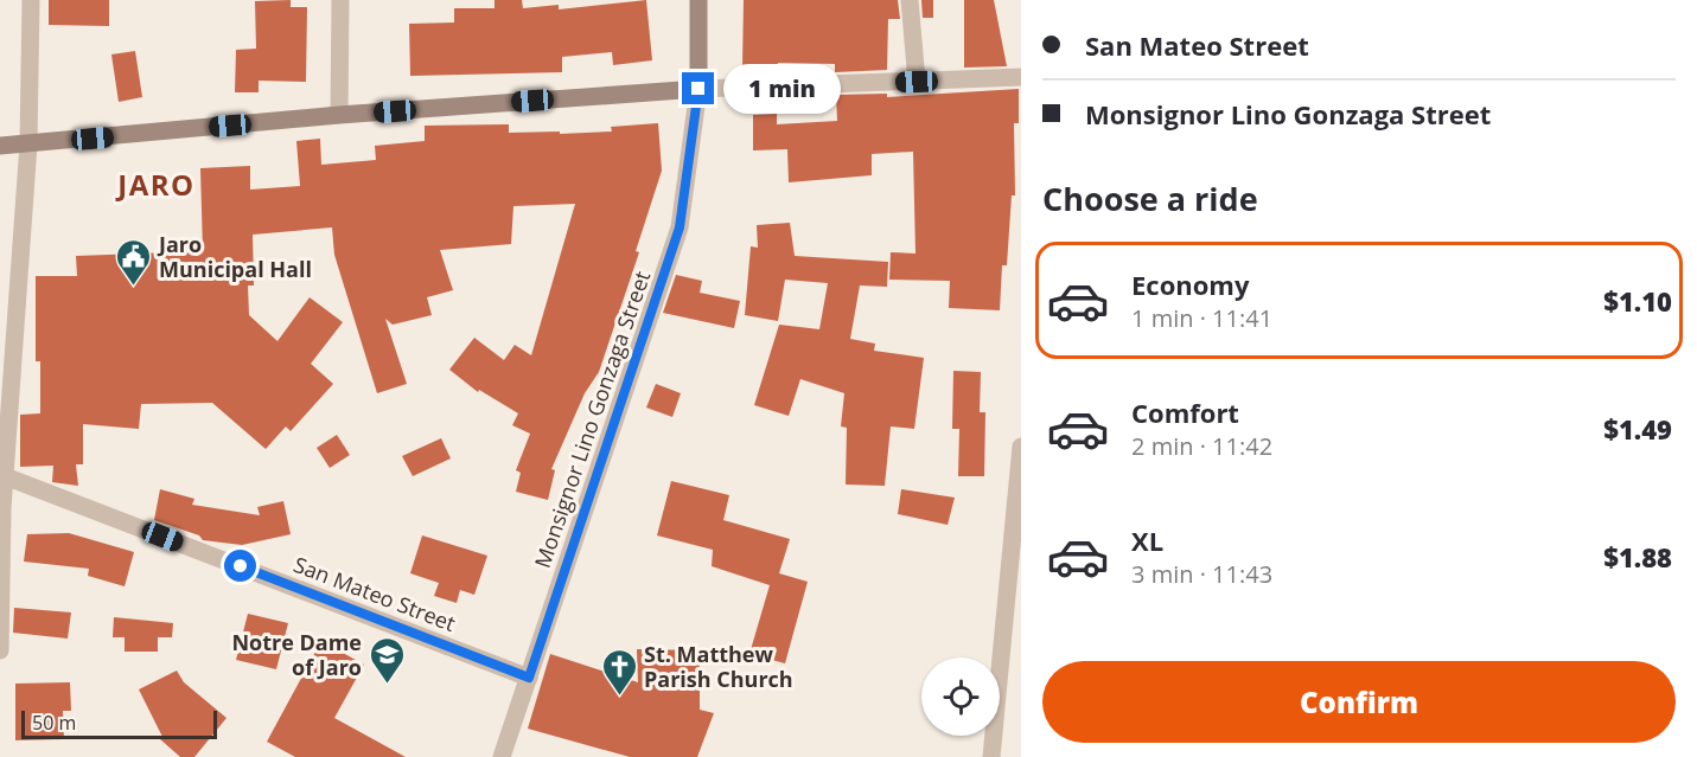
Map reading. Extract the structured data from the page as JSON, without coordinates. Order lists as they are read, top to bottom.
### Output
{
  "streets": {
    "street": ["Monsignor Lino Gonzaga Street", "San Mateo Street"]
  },
  "crossings": [
    ["Monsignor Lino Gonzaga Street", "San Mateo Street"]
  ],
  "districts": ["JARO"],
  "places": {
    "public building": ["Jaro Municipal Hall"],
    "school or university": ["Notre Dame of Jaro"],
    "church": ["St. Matthew Parish Church"]
  },
  "scale_bar": "50 m",
  "page": {
    "banner": ["San Mateo Street", "Monsignor Lino Gonzaga Street"],
    "bubble": "1 min",
    "heading": "Choose a ride",
    "list": [
      {
        "name": "Economy",
        "note": "1 min · 11:41",
        "value": "$1.10"
      },
      {
        "name": "Comfort",
        "note": "2 min · 11:42",
        "value": "$1.49"
      },
      {
        "name": "XL",
        "note": "3 min · 11:43",
        "value": "$1.88"
      }
    ],
    "buttons": "Confirm",
    "scale": "50 m"
  }
}
